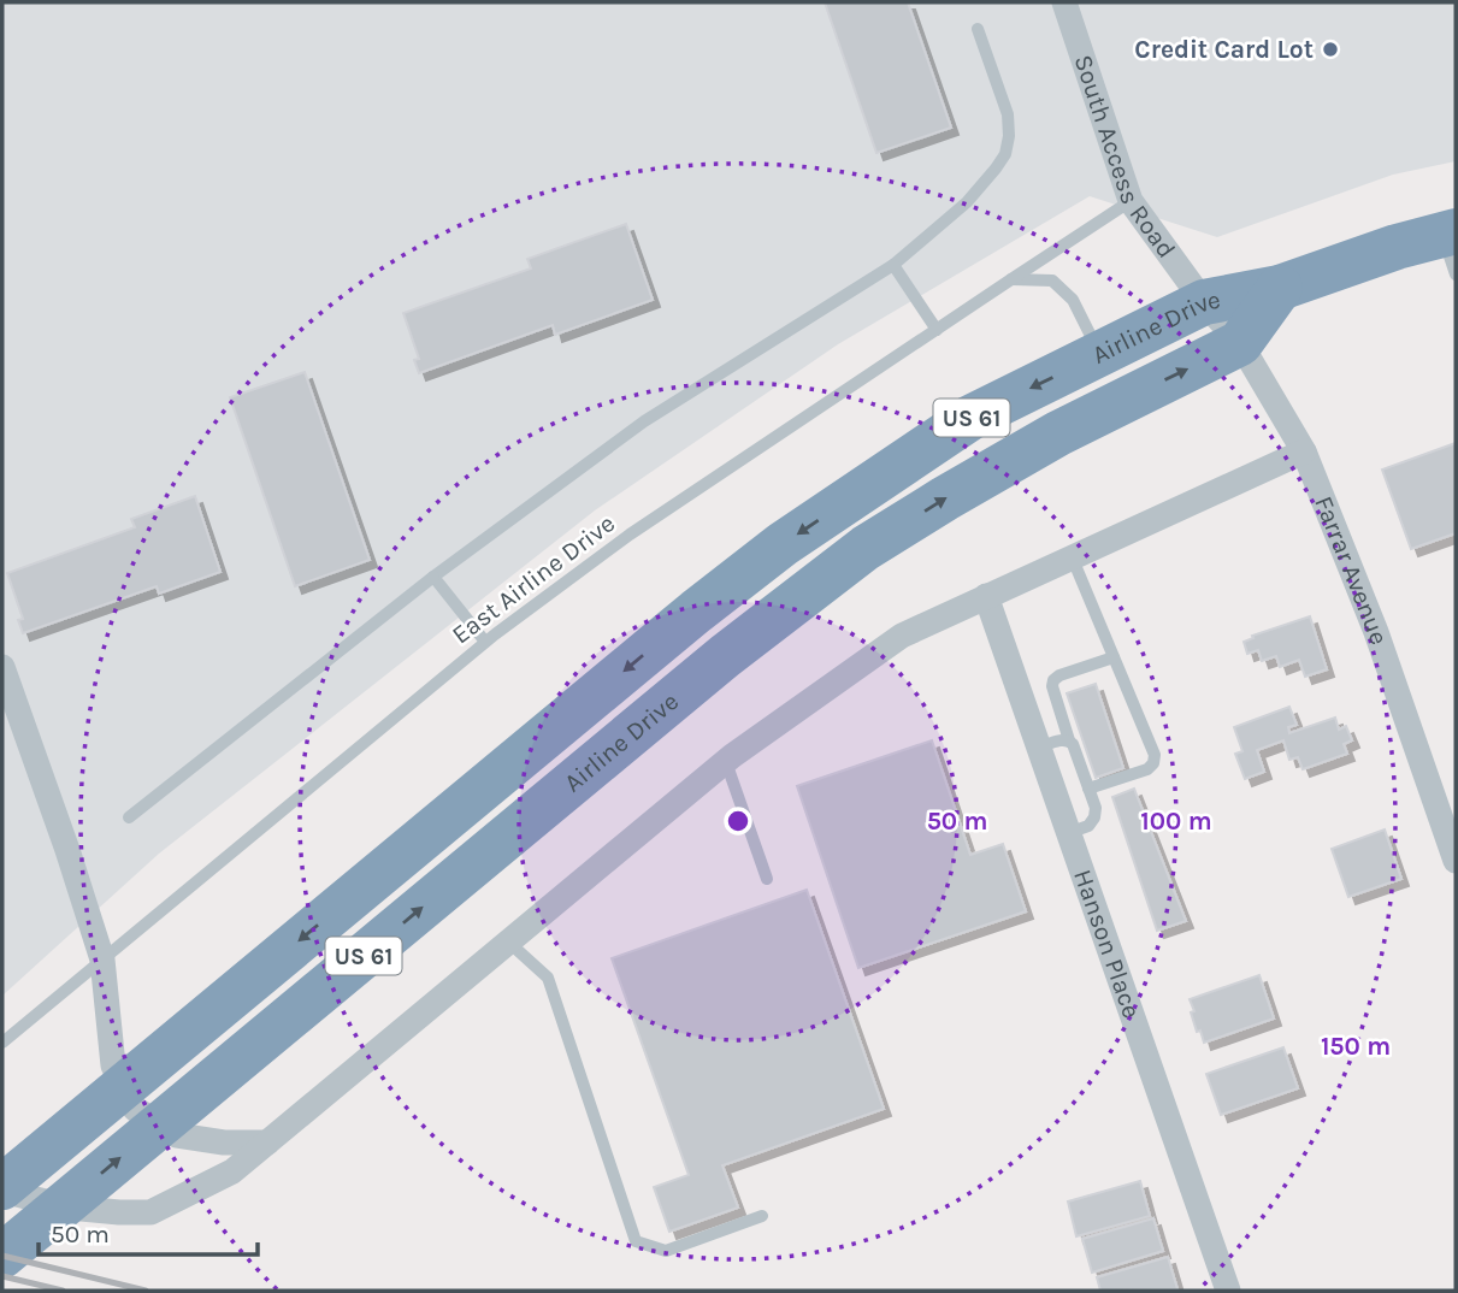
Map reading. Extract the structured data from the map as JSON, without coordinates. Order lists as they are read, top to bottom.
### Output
{
  "streets": {
    "highway": ["Airline Drive", "US 61"],
    "street": ["South Access Road", "Farrar Avenue", "Hanson Place"],
    "lane": ["East Airline Drive"]
  },
  "crossings": [
    ["South Access Road", "Airline Drive"],
    ["South Access Road", "Farrar Avenue"],
    ["South Access Road", "East Airline Drive"],
    ["Airline Drive", "Farrar Avenue"]
  ],
  "places": ["Credit Card Lot"],
  "scale_bar": "50 m",
  "rings": ["50 m", "100 m", "150 m"]
}
